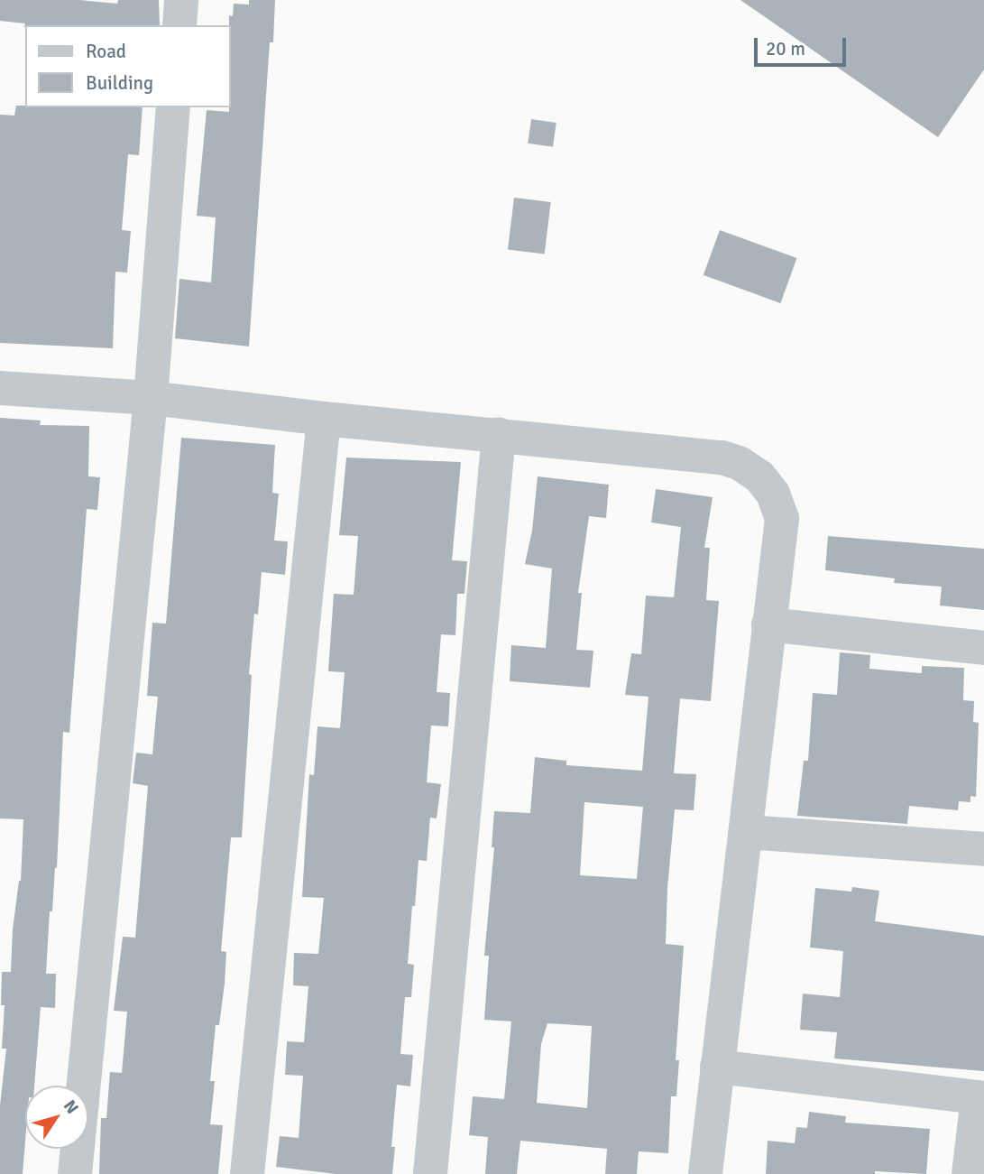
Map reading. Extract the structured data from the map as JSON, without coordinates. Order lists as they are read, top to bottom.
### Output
{
  "legend": ["Road", "Building"],
  "scale_bar": "20 m",
  "north": "top right"
}
